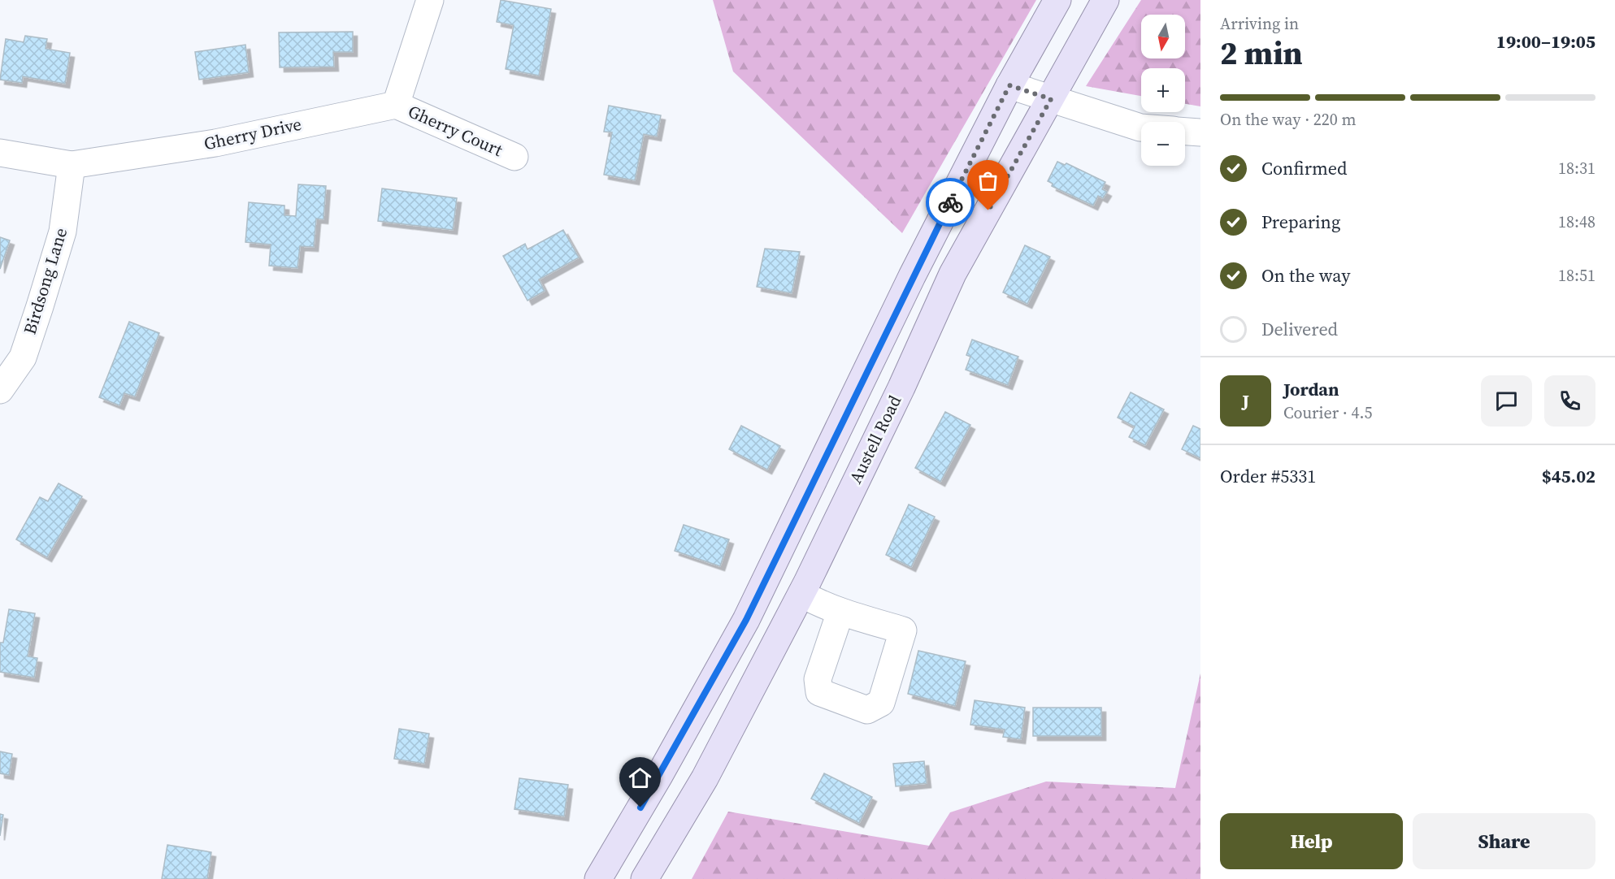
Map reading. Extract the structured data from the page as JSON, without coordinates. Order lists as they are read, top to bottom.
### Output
{
  "streets": {
    "main road": ["Austell Road"],
    "street": ["Gherry Court", "Gherry Drive", "Birdsong Lane"]
  },
  "crossings": [
    ["Gherry Court", "Gherry Drive"],
    ["Gherry Drive", "Birdsong Lane"]
  ],
  "north": "bottom",
  "page": {
    "heading": ["2 min", "Arriving in", "19:00–19:05"],
    "panel": [
      "Jordan",
      "Courier · 4.5",
      "Order #5331",
      "$45.02"
    ],
    "map_buttons": ["+", "−"],
    "bar": "On the way · 220 m",
    "list": [
      ["Confirmed", "18:31"],
      ["Preparing", "18:48"],
      ["On the way", "18:51"],
      "Delivered"
    ],
    "round": "J",
    "buttons": ["Help", "Share"]
  }
}
